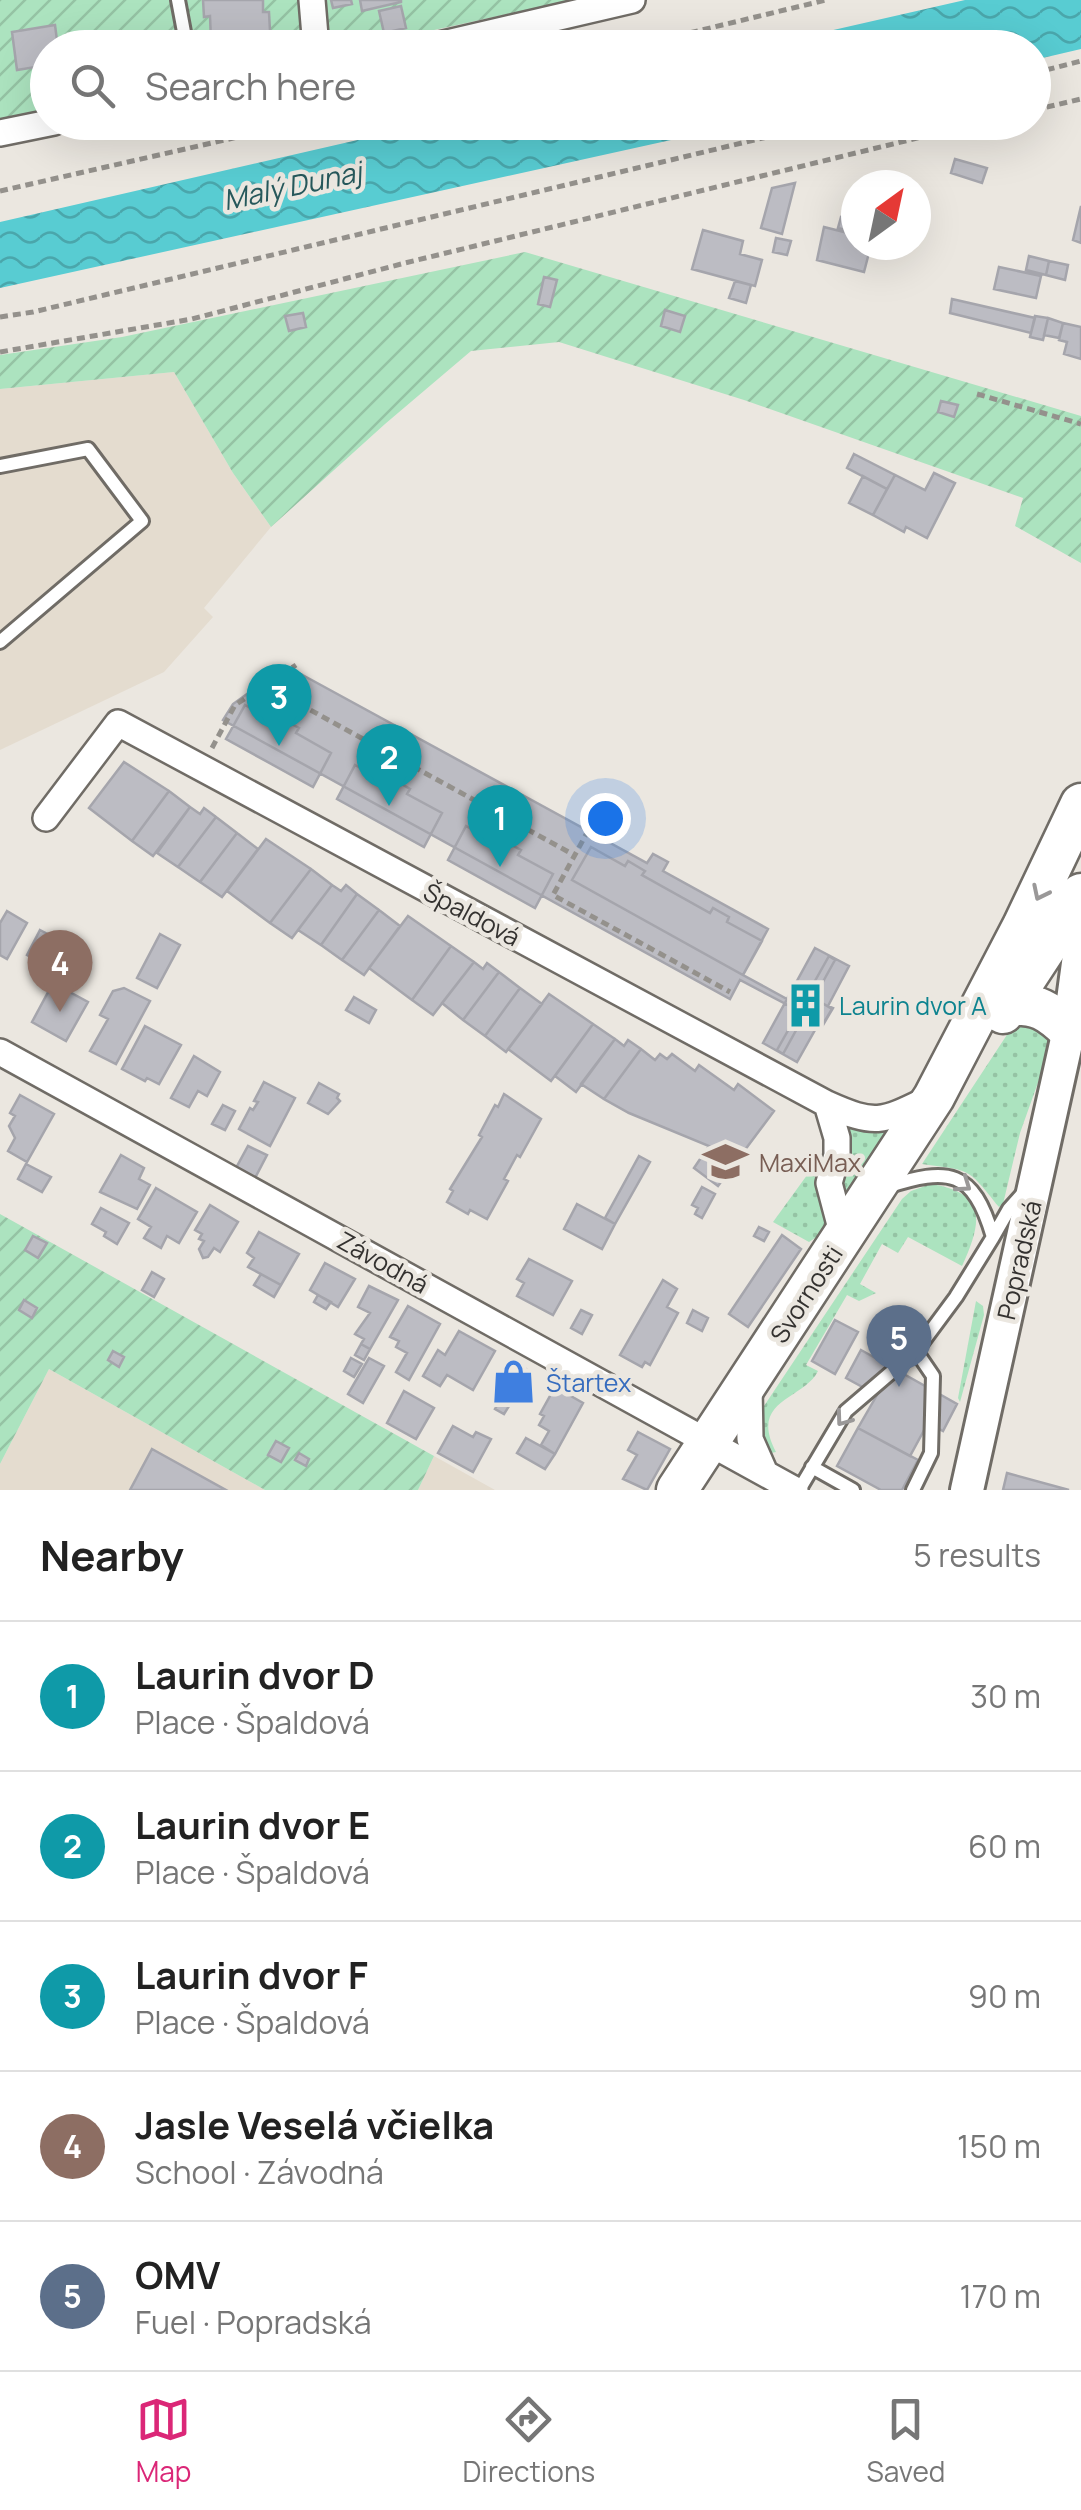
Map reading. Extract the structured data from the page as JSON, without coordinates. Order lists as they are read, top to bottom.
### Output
{
  "streets": {
    "main road": ["Svornosti"],
    "street": ["Špaldová", "Popradská", "Závodná"]
  },
  "crossings": [
    ["Špaldová", "Svornosti"],
    ["Závodná", "Svornosti"]
  ],
  "water": ["Malý Dunaj"],
  "places": {
    "building": ["Laurin dvor A"],
    "school or university": ["MaxiMax"],
    "shop": ["Štartex"]
  },
  "north": "top right",
  "page": {
    "search": "Search here",
    "pins": [
      "3",
      "2",
      "1",
      "4",
      "5"
    ],
    "heading": ["Nearby", "5 results"],
    "list": [
      {
        "mark": "1",
        "name": "Laurin dvor D",
        "note": "Place · Špaldová",
        "value": "30 m"
      },
      {
        "mark": "2",
        "name": "Laurin dvor E",
        "note": "Place · Špaldová",
        "value": "60 m"
      },
      {
        "mark": "3",
        "name": "Laurin dvor F",
        "note": "Place · Špaldová",
        "value": "90 m"
      },
      {
        "mark": "4",
        "name": "Jasle Veselá včielka",
        "note": "School · Závodná",
        "value": "150 m"
      },
      {
        "mark": "5",
        "name": "OMV",
        "note": "Fuel · Popradská",
        "value": "170 m"
      }
    ],
    "nav": ["Map", "Directions", "Saved"]
  }
}
